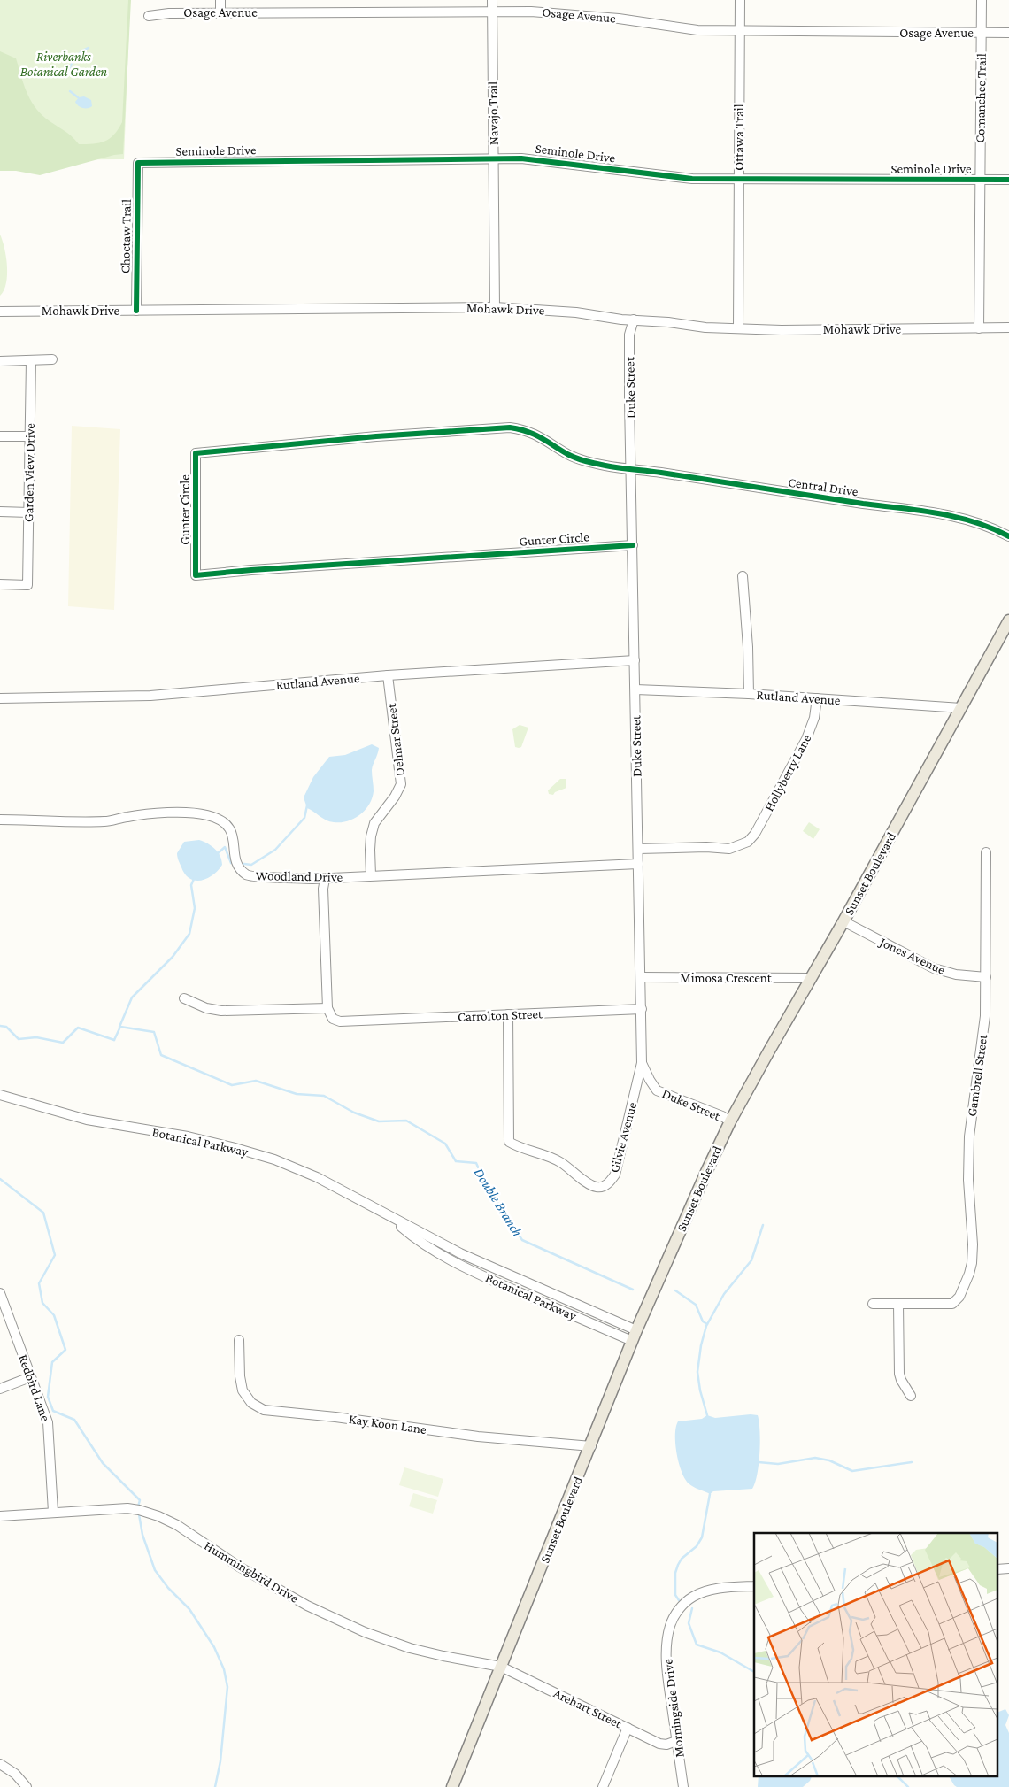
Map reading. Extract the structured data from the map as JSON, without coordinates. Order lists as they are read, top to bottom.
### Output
{
  "streets": {
    "main road": ["Sunset Boulevard"],
    "street": [
      "Osage Avenue",
      "Comanchee Trail",
      "Navajo Trail",
      "Ottawa Trail",
      "Seminole Drive",
      "Choctaw Trail",
      "Mohawk Drive",
      "Duke Street",
      "Garden View Drive",
      "Central Drive",
      "Gunter Circle",
      "Rutland Avenue",
      "Delmar Street",
      "Hollyberry Lane",
      "Woodland Drive",
      "Jones Avenue",
      "Mimosa Crescent",
      "Carrolton Street",
      "Gambrell Street",
      "Gilvie Avenue",
      "Botanical Parkway",
      "Redbird Lane",
      "Kay Koon Lane",
      "Hummingbird Drive",
      "Arehart Street",
      "Morningside Drive"
    ]
  },
  "crossings": [
    ["Osage Avenue", "Comanchee Trail"],
    ["Osage Avenue", "Navajo Trail"],
    ["Osage Avenue", "Ottawa Trail"],
    ["Comanchee Trail", "Seminole Drive"],
    ["Comanchee Trail", "Mohawk Drive"],
    ["Navajo Trail", "Seminole Drive"],
    ["Navajo Trail", "Mohawk Drive"],
    ["Ottawa Trail", "Seminole Drive"],
    ["Ottawa Trail", "Mohawk Drive"],
    ["Seminole Drive", "Choctaw Trail"],
    ["Choctaw Trail", "Mohawk Drive"],
    ["Mohawk Drive", "Duke Street"],
    ["Duke Street", "Central Drive"],
    ["Duke Street", "Gunter Circle"],
    ["Duke Street", "Rutland Avenue"],
    ["Duke Street", "Hollyberry Lane"],
    ["Duke Street", "Sunset Boulevard"],
    ["Duke Street", "Woodland Drive"],
    ["Duke Street", "Mimosa Crescent"],
    ["Duke Street", "Carrolton Street"],
    ["Duke Street", "Gilvie Avenue"],
    ["Central Drive", "Gunter Circle"],
    ["Rutland Avenue", "Delmar Street"],
    ["Rutland Avenue", "Hollyberry Lane"],
    ["Rutland Avenue", "Sunset Boulevard"],
    ["Delmar Street", "Woodland Drive"],
    ["Sunset Boulevard", "Jones Avenue"],
    ["Sunset Boulevard", "Mimosa Crescent"],
    ["Sunset Boulevard", "Botanical Parkway"],
    ["Sunset Boulevard", "Kay Koon Lane"],
    ["Sunset Boulevard", "Hummingbird Drive"],
    ["Sunset Boulevard", "Arehart Street"],
    ["Jones Avenue", "Gambrell Street"],
    ["Carrolton Street", "Gilvie Avenue"],
    ["Redbird Lane", "Hummingbird Drive"],
    ["Hummingbird Drive", "Arehart Street"],
    ["Arehart Street", "Morningside Drive"]
  ],
  "water": ["Double Branch"],
  "parks": ["Riverbanks Botanical Garden"]
}
